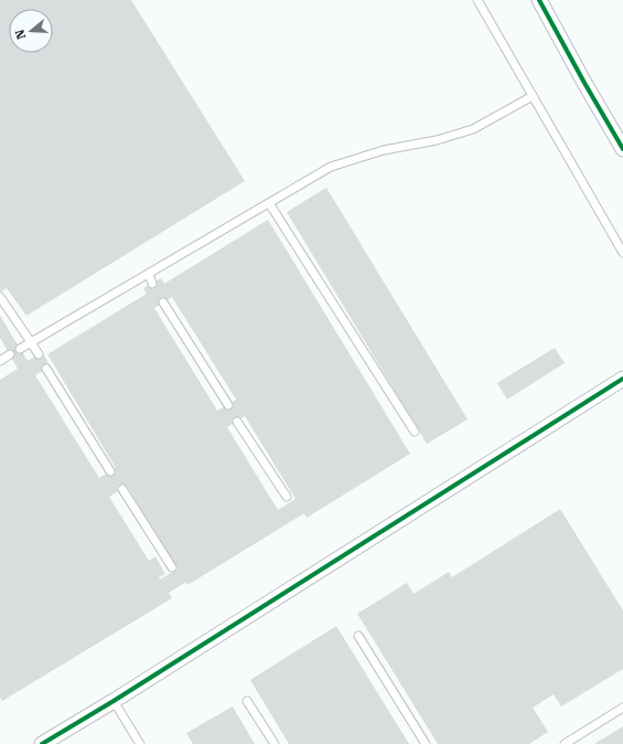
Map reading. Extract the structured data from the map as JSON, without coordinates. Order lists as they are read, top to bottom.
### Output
{
  "north": "left"
}
